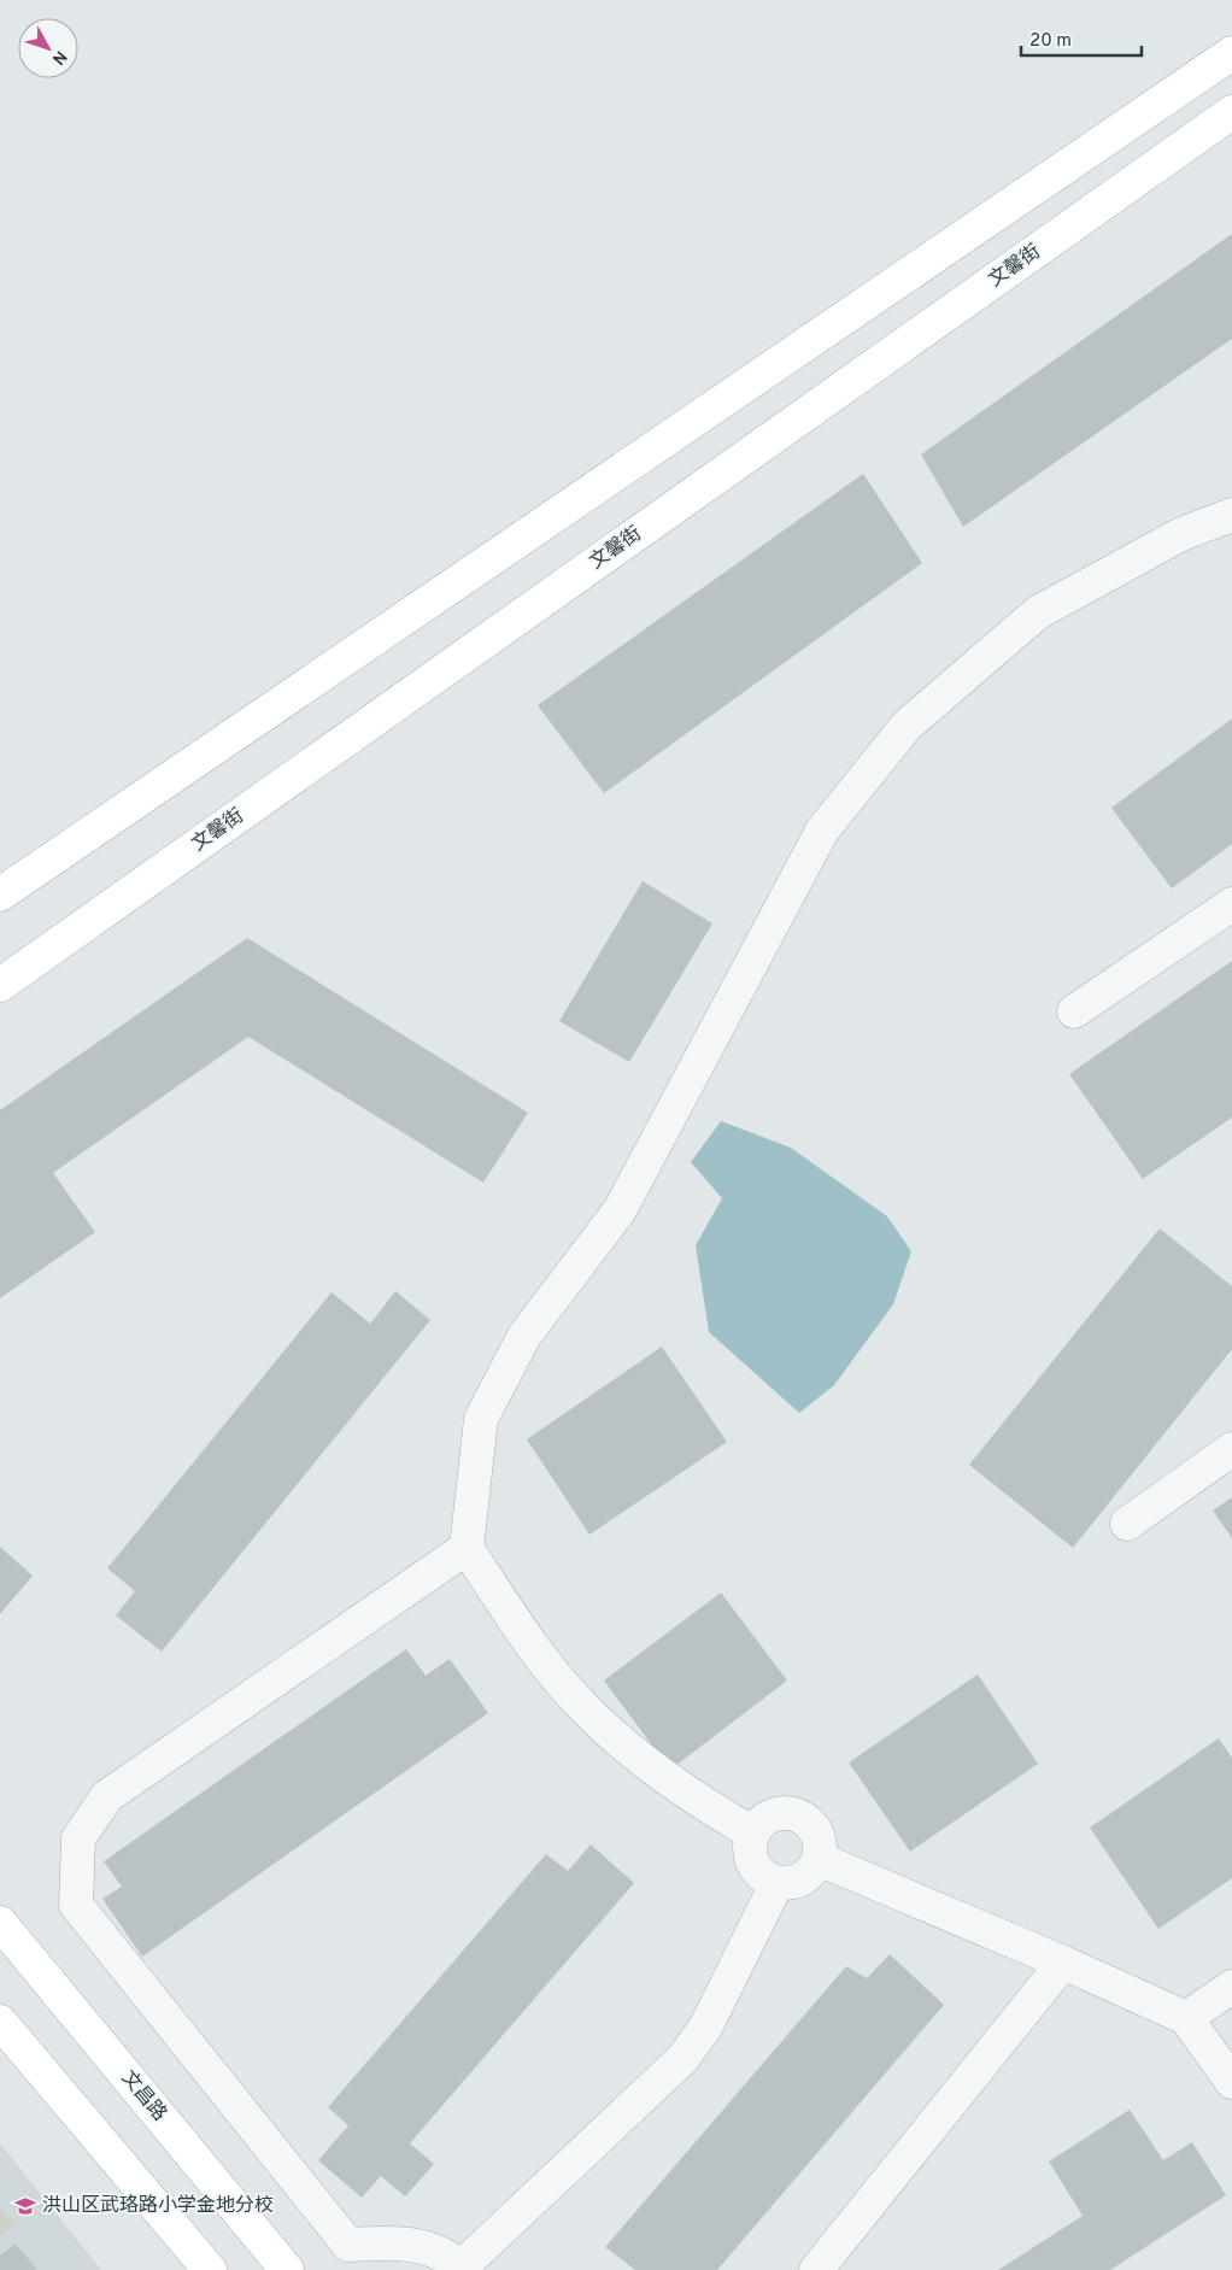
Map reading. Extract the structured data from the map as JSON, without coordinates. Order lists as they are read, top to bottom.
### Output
{
  "streets": {
    "main road": ["文馨街", "文昌路"]
  },
  "places": {
    "school or university": ["洪山区武珞路小学金地分校"]
  },
  "scale_bar": "20 m",
  "north": "bottom right"
}
